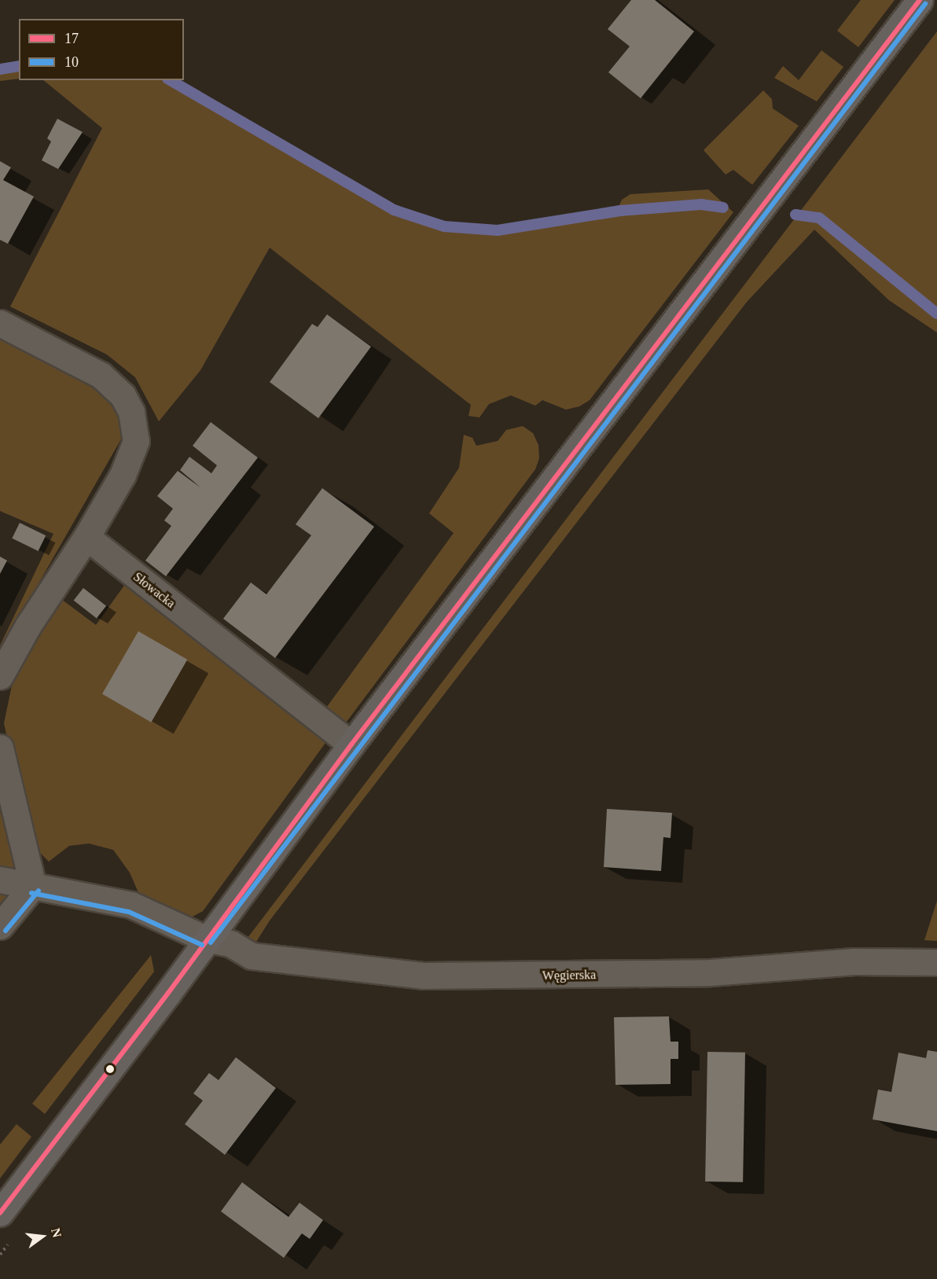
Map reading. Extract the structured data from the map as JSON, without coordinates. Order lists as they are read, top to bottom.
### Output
{
  "streets": {
    "street": ["Słowacka", "Węgierska"]
  },
  "lines": ["transit line 17", "transit line 10"],
  "legend": ["17", "10"],
  "north": "right"
}
